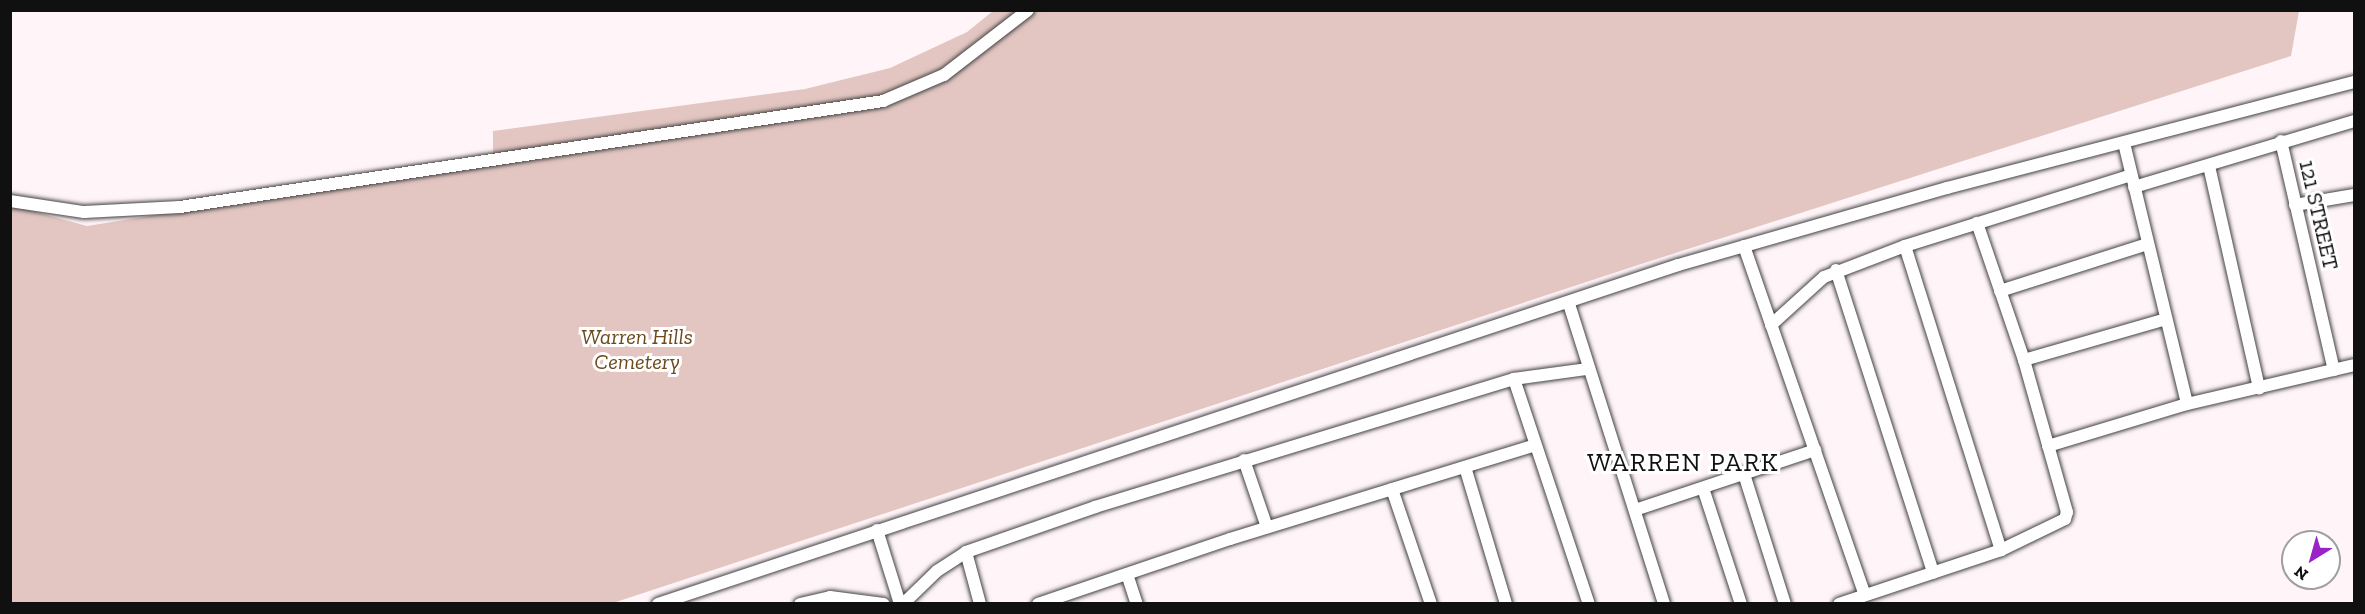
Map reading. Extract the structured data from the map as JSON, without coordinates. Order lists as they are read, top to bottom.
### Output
{
  "streets": {
    "street": ["121 STREET"]
  },
  "districts": ["WARREN PARK"],
  "parks": ["Warren Hills Cemetery"],
  "north": "bottom left"
}
